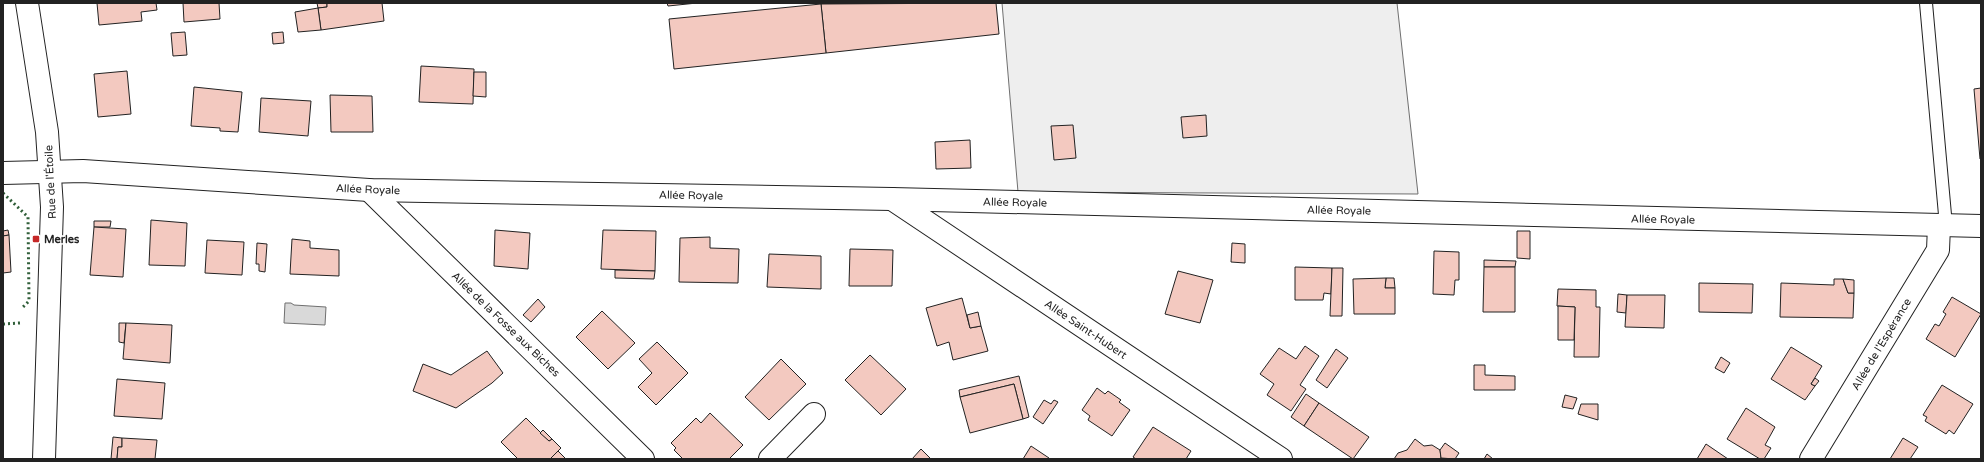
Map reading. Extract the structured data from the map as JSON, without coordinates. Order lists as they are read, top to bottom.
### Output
{
  "streets": {
    "street": [
      "Rue de l'Étoile",
      "Allée Royale",
      "Allée de la Fosse aux Biches",
      "Allée Saint-Hubert",
      "Allée de l'Espérance"
    ]
  },
  "crossings": [
    ["Rue de l'Étoile", "Allée Royale"],
    ["Allée Royale", "Allée de la Fosse aux Biches"],
    ["Allée Royale", "Allée Saint-Hubert"],
    ["Allée Royale", "Allée de l'Espérance"]
  ],
  "places": {
    "transit": ["Merles"]
  }
}
